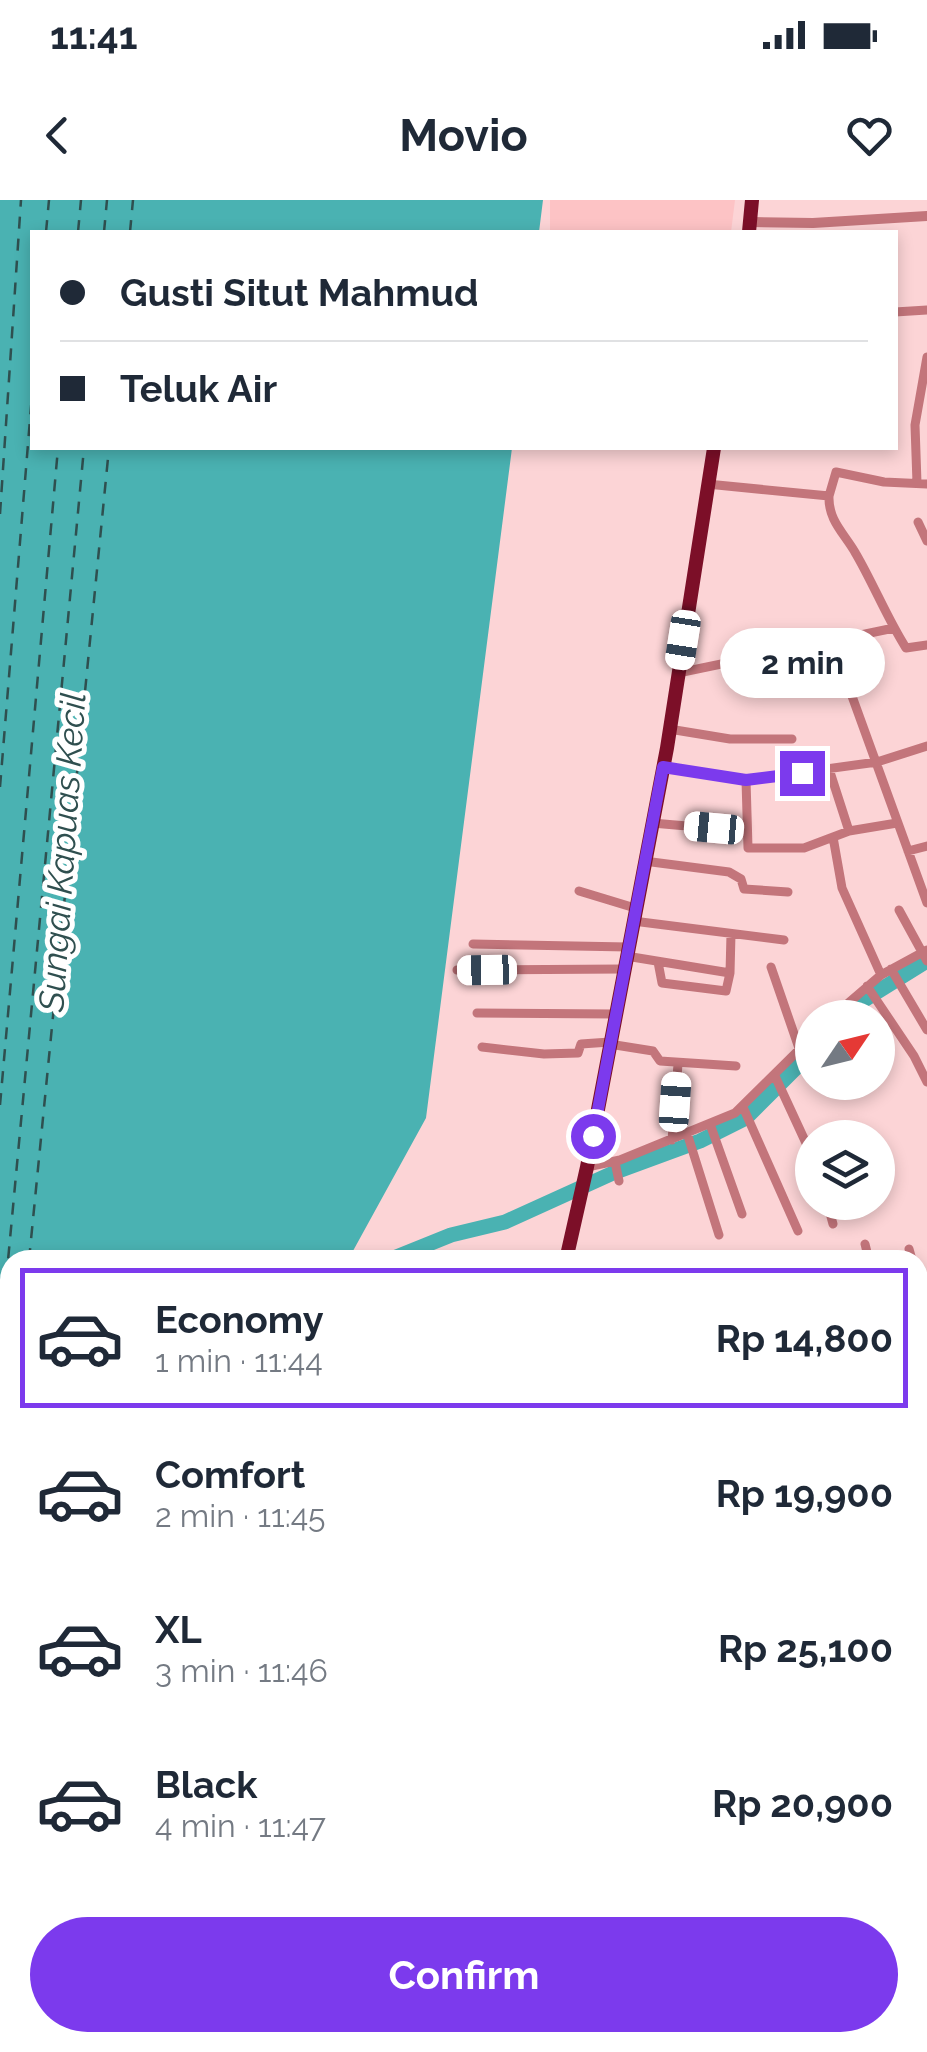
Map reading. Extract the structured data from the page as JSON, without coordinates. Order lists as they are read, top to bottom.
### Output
{
  "water": ["Sungai Kapuas Kecil"],
  "north": "top right",
  "page": {
    "status": "11:41",
    "header": "Movio",
    "banner": ["Gusti Situt Mahmud", "Teluk Air"],
    "bubble": "2 min",
    "list": [
      {
        "name": "Economy",
        "note": "1 min · 11:44",
        "value": "Rp 14,800"
      },
      {
        "name": "Comfort",
        "note": "2 min · 11:45",
        "value": "Rp 19,900"
      },
      {
        "name": "XL",
        "note": "3 min · 11:46",
        "value": "Rp 25,100"
      },
      {
        "name": "Black",
        "note": "4 min · 11:47",
        "value": "Rp 20,900"
      }
    ],
    "buttons": "Confirm"
  }
}
